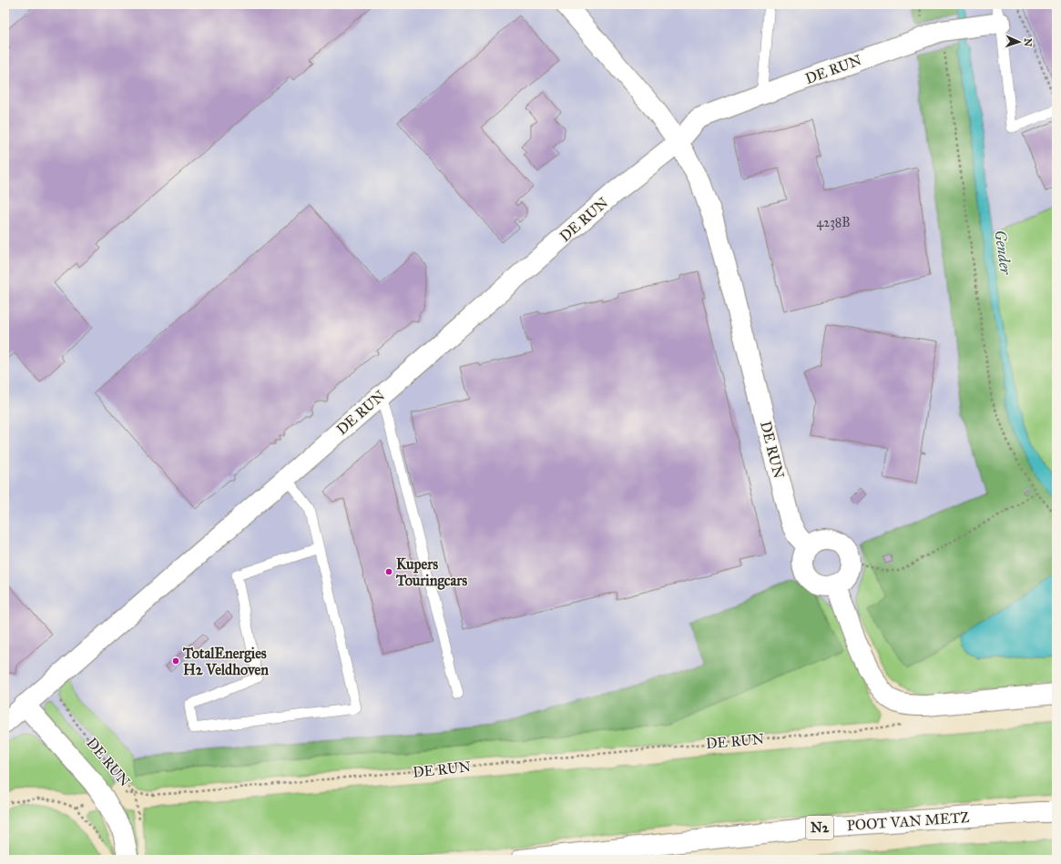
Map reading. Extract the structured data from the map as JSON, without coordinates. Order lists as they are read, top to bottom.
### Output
{
  "streets": {
    "main road": ["DE RUN", "POOT VAN METZ", "N2"]
  },
  "water": ["Gender"],
  "places": ["Kupers Touringcars", "TotalEnergies H2 Veldhoven"],
  "house_numbers": ["4238B"],
  "north": "right"
}
